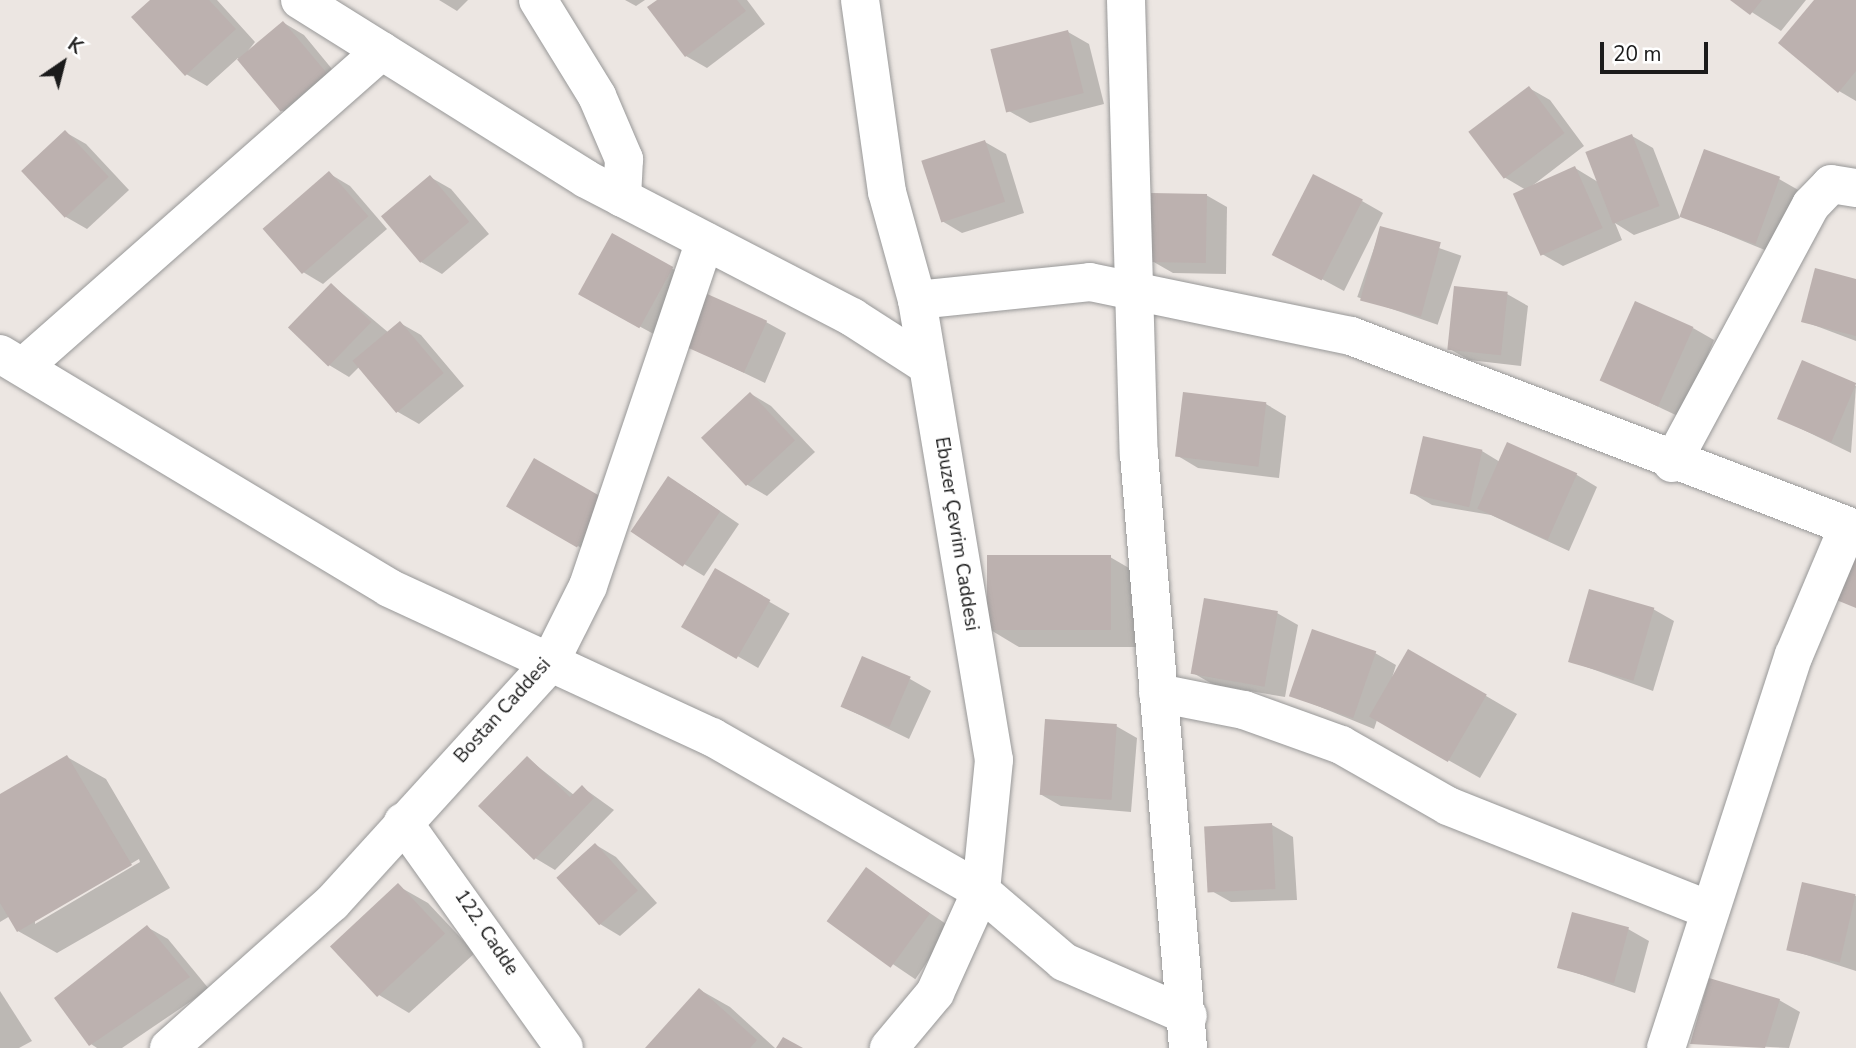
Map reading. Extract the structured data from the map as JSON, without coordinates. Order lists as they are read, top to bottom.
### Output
{
  "streets": {
    "street": ["Ebuzer Çevrim Caddesi", "Bostan Caddesi", "122. Cadde"]
  },
  "crossings": [
    ["Bostan Caddesi", "122. Cadde"]
  ],
  "scale_bar": "20 m",
  "north": "top right"
}
